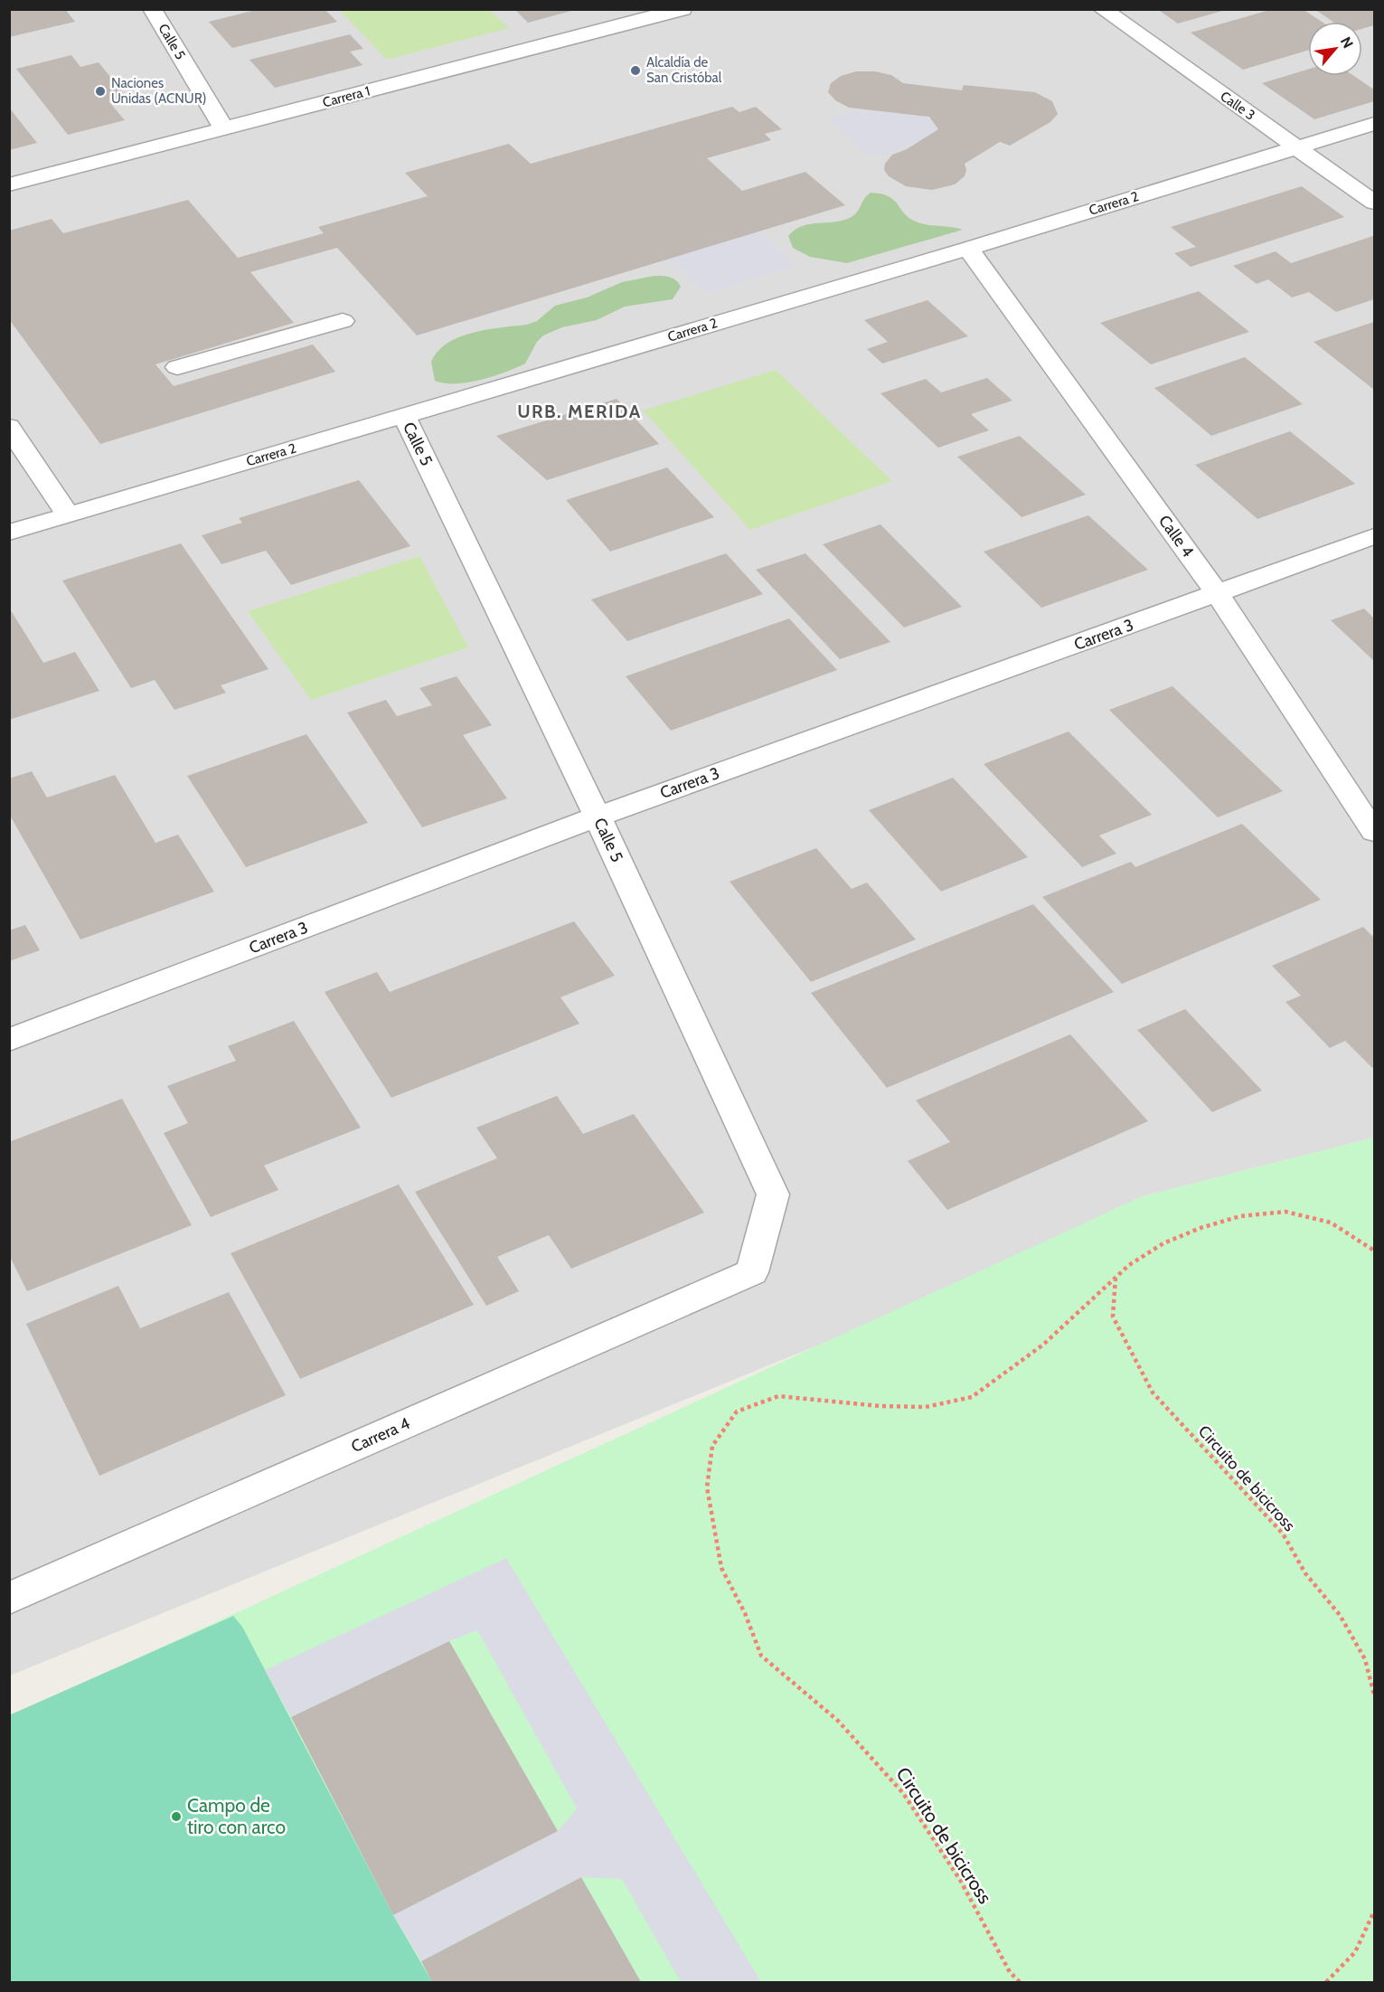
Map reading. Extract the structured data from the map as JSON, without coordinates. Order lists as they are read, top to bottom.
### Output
{
  "streets": {
    "street": [
      "Calle 5",
      "Carrera 1",
      "Calle 3",
      "Carrera 2",
      "Calle 4",
      "Carrera 3",
      "Carrera 4"
    ],
    "path": ["Circuito de bicicross"]
  },
  "crossings": [
    ["Calle 5", "Carrera 1"],
    ["Calle 5", "Carrera 2"],
    ["Calle 5", "Carrera 3"],
    ["Calle 5", "Carrera 4"],
    ["Calle 3", "Carrera 2"],
    ["Carrera 2", "Calle 4"],
    ["Calle 4", "Carrera 3"]
  ],
  "districts": ["URB. MERIDA"],
  "places": ["Alcaldía de San Cristóbal", "Naciones Unidas (ACNUR)", "Campo de tiro con arco"],
  "north": "top right"
}
